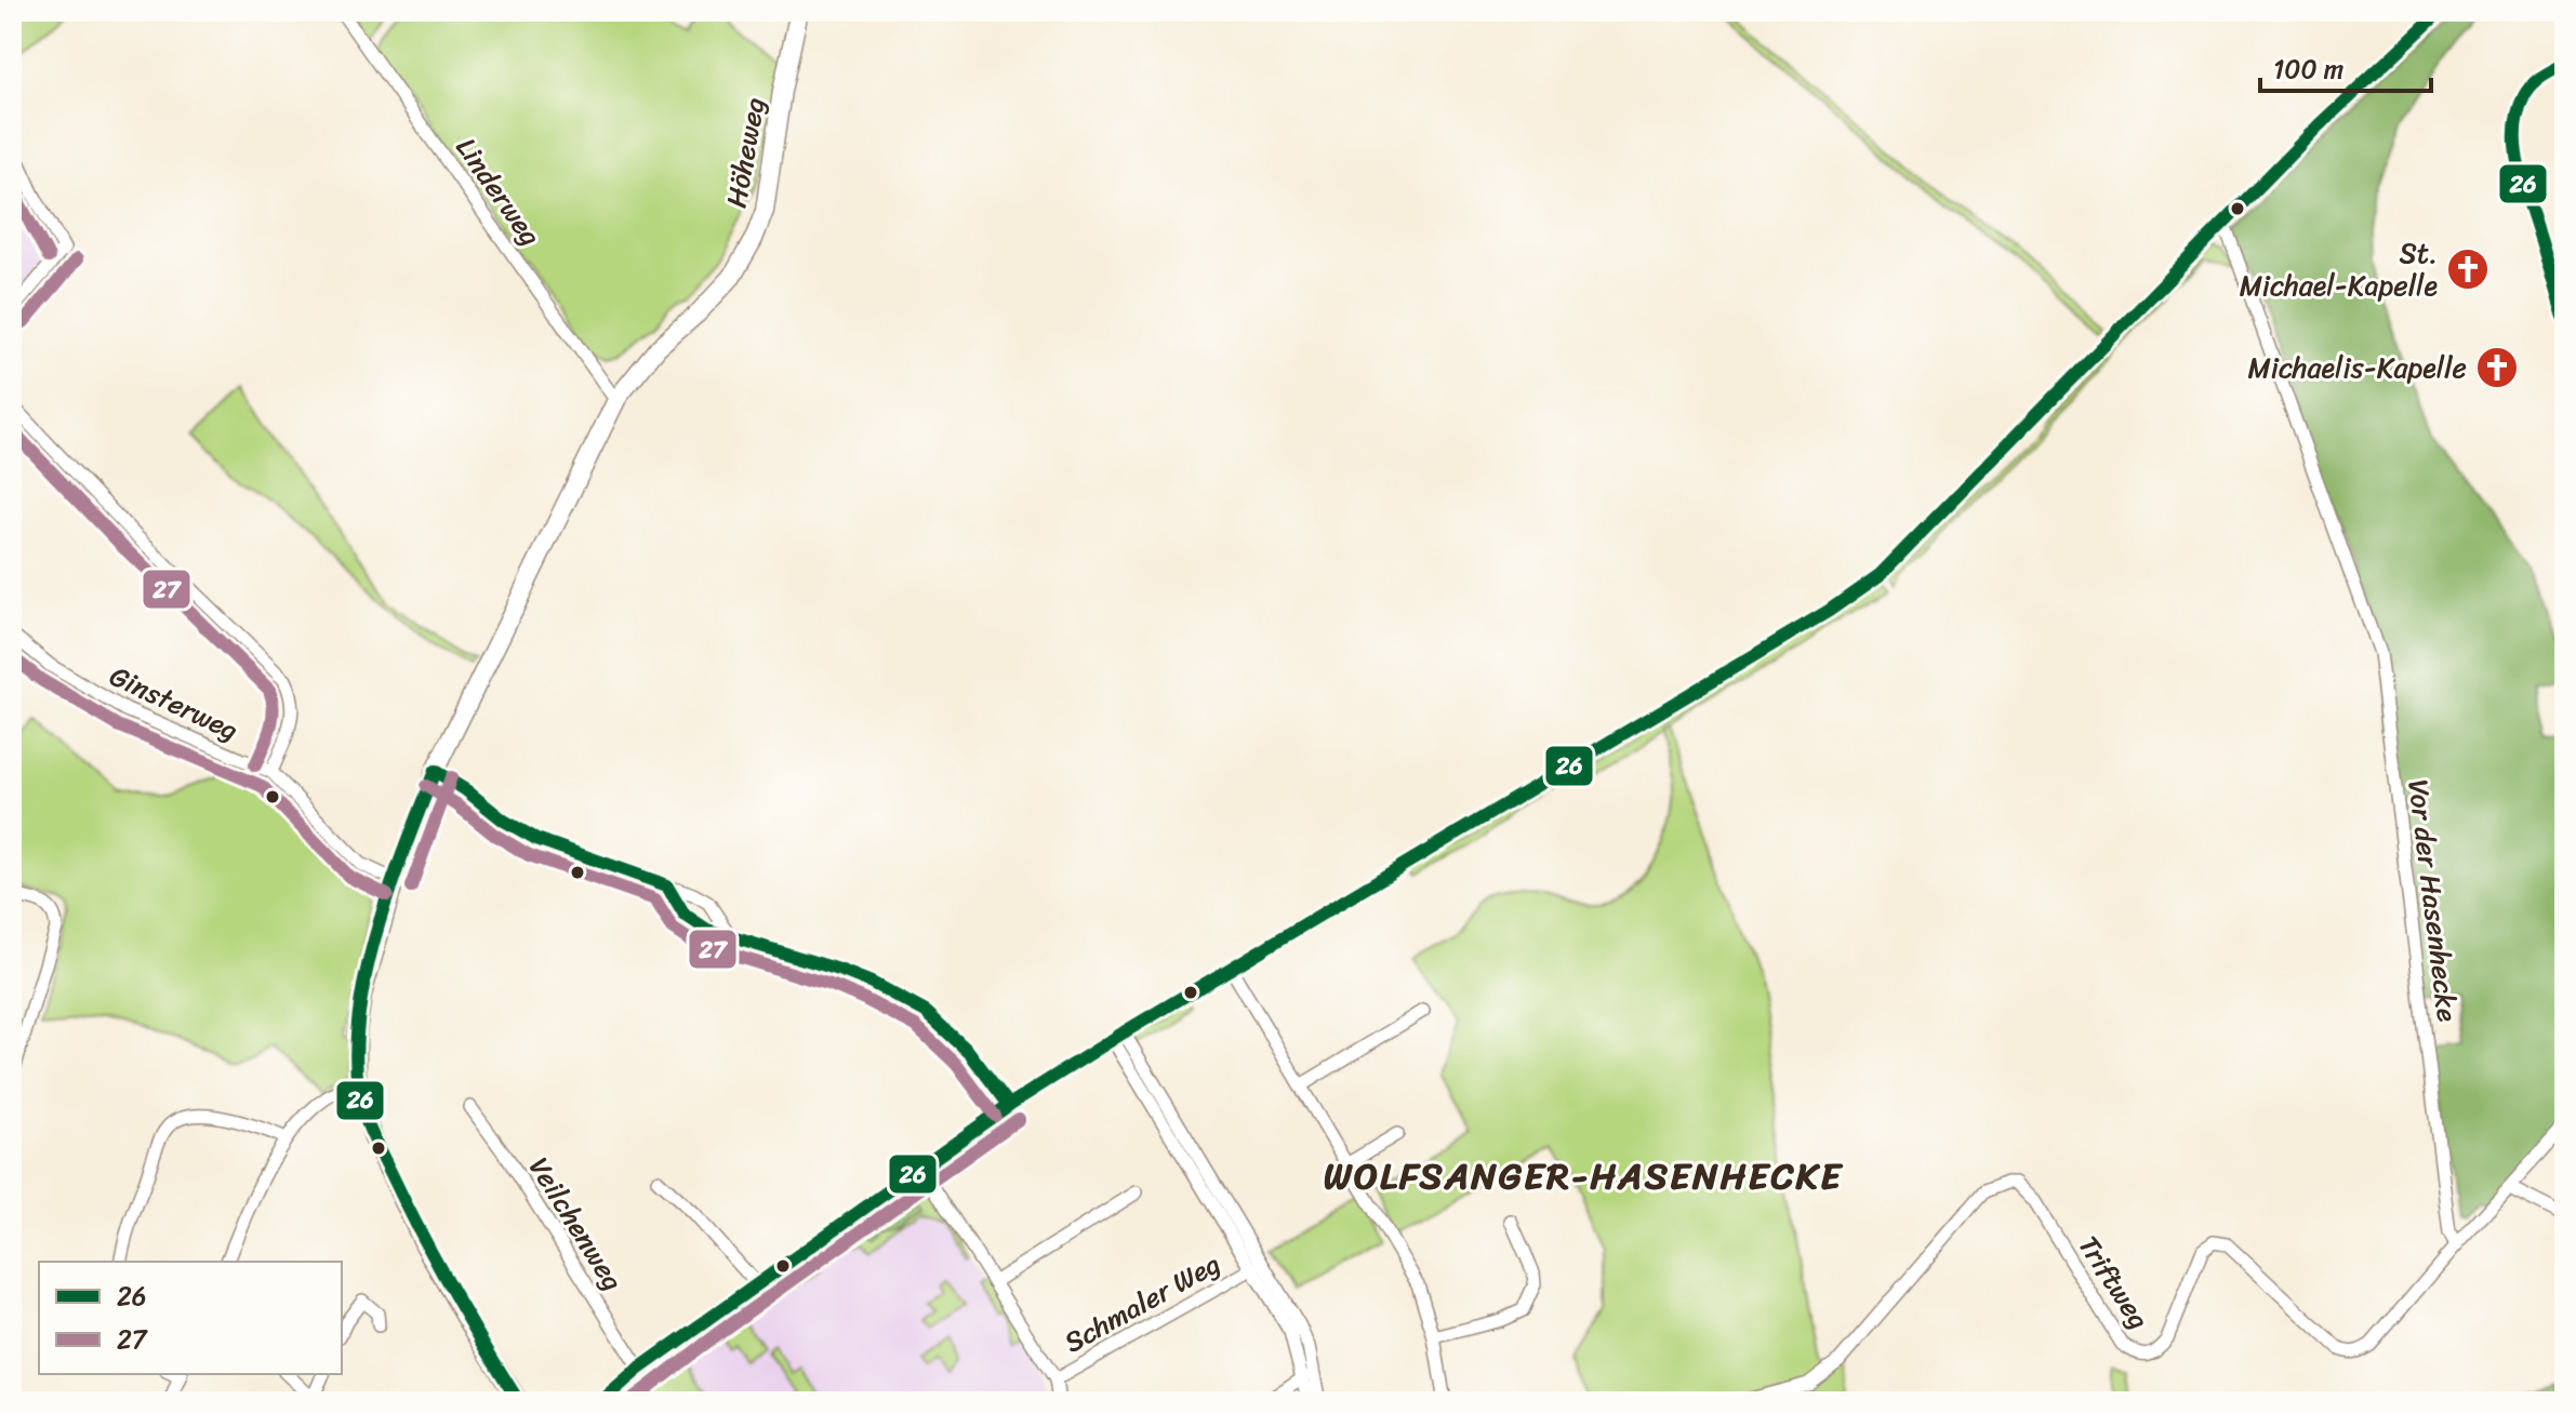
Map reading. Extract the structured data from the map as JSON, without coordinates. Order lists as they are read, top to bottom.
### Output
{
  "streets": {
    "street": [
      "Höheweg",
      "Linderweg",
      "Ginsterweg",
      "Vor der Hasenhecke",
      "Veilchenweg",
      "Triftweg",
      "Schmaler Weg"
    ]
  },
  "crossings": [
    ["Höheweg", "Linderweg"],
    ["Höheweg", "Ginsterweg"],
    ["Vor der Hasenhecke", "Triftweg"]
  ],
  "districts": ["WOLFSANGER-HASENHECKE"],
  "places": {
    "church": ["St. Michael-Kapelle", "Michaelis-Kapelle"]
  },
  "lines": ["transit line 26", "transit line 27"],
  "legend": ["26", "27"],
  "scale_bar": "100 m"
}
